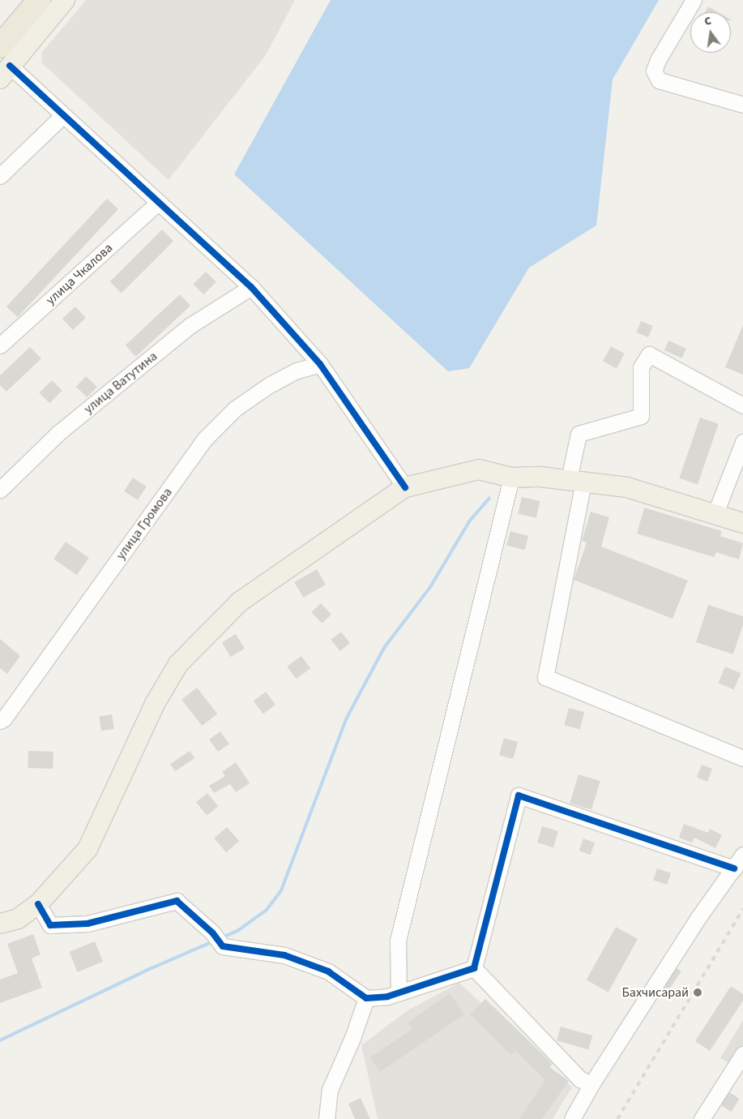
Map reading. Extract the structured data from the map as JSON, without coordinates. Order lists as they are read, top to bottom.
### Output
{
  "streets": {
    "street": ["улица Чкалова", "улица Ватутина", "улица Громова"]
  },
  "places": ["Бахчисарай"],
  "north": "top"
}
